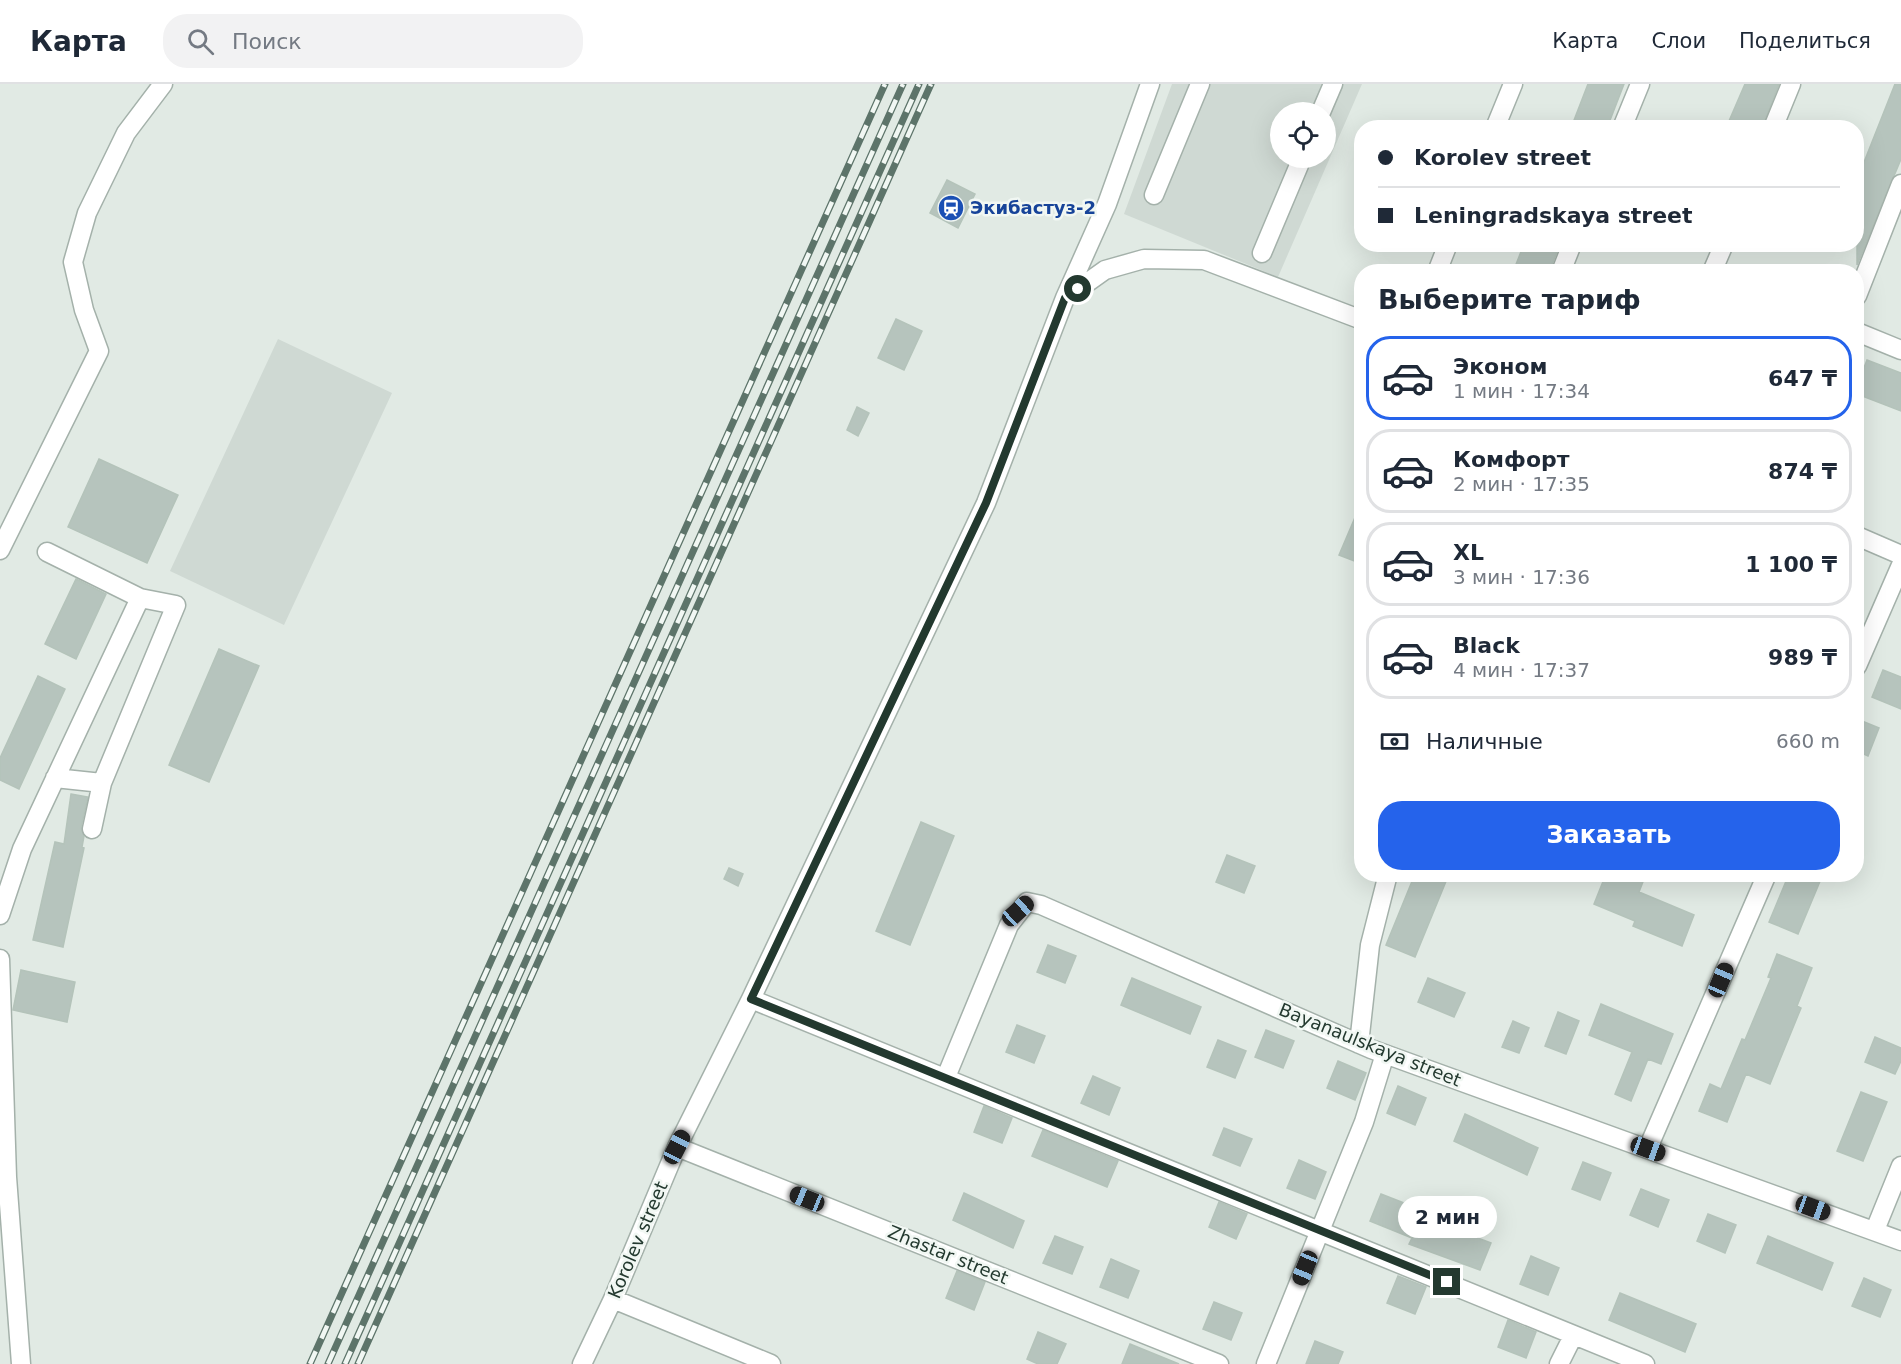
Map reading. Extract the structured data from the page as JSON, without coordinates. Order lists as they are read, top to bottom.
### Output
{
  "streets": {
    "street": ["Bayanaulskaya street", "Korolev street", "Zhastar street"]
  },
  "crossings": [
    ["Korolev street", "Zhastar street"]
  ],
  "places": {
    "station": ["Экибастуз-2"]
  },
  "page": {
    "header": "Карта",
    "search": "Поиск",
    "nav": ["Карта", "Слои", "Поделиться"],
    "banner": ["Korolev street", "Leningradskaya street"],
    "heading": "Выберите тариф",
    "list": [
      {
        "name": "Эконом",
        "note": "1 мин · 17:34",
        "value": "647 ₸"
      },
      {
        "name": "Комфорт",
        "note": "2 мин · 17:35",
        "value": "874 ₸"
      },
      {
        "name": "XL",
        "note": "3 мин · 17:36",
        "value": "1 100 ₸"
      },
      {
        "name": "Black",
        "note": "4 мин · 17:37",
        "value": "989 ₸"
      }
    ],
    "pay": ["Наличные", "660 m"],
    "buttons": "Заказать",
    "bubble": "2 мин"
  }
}
